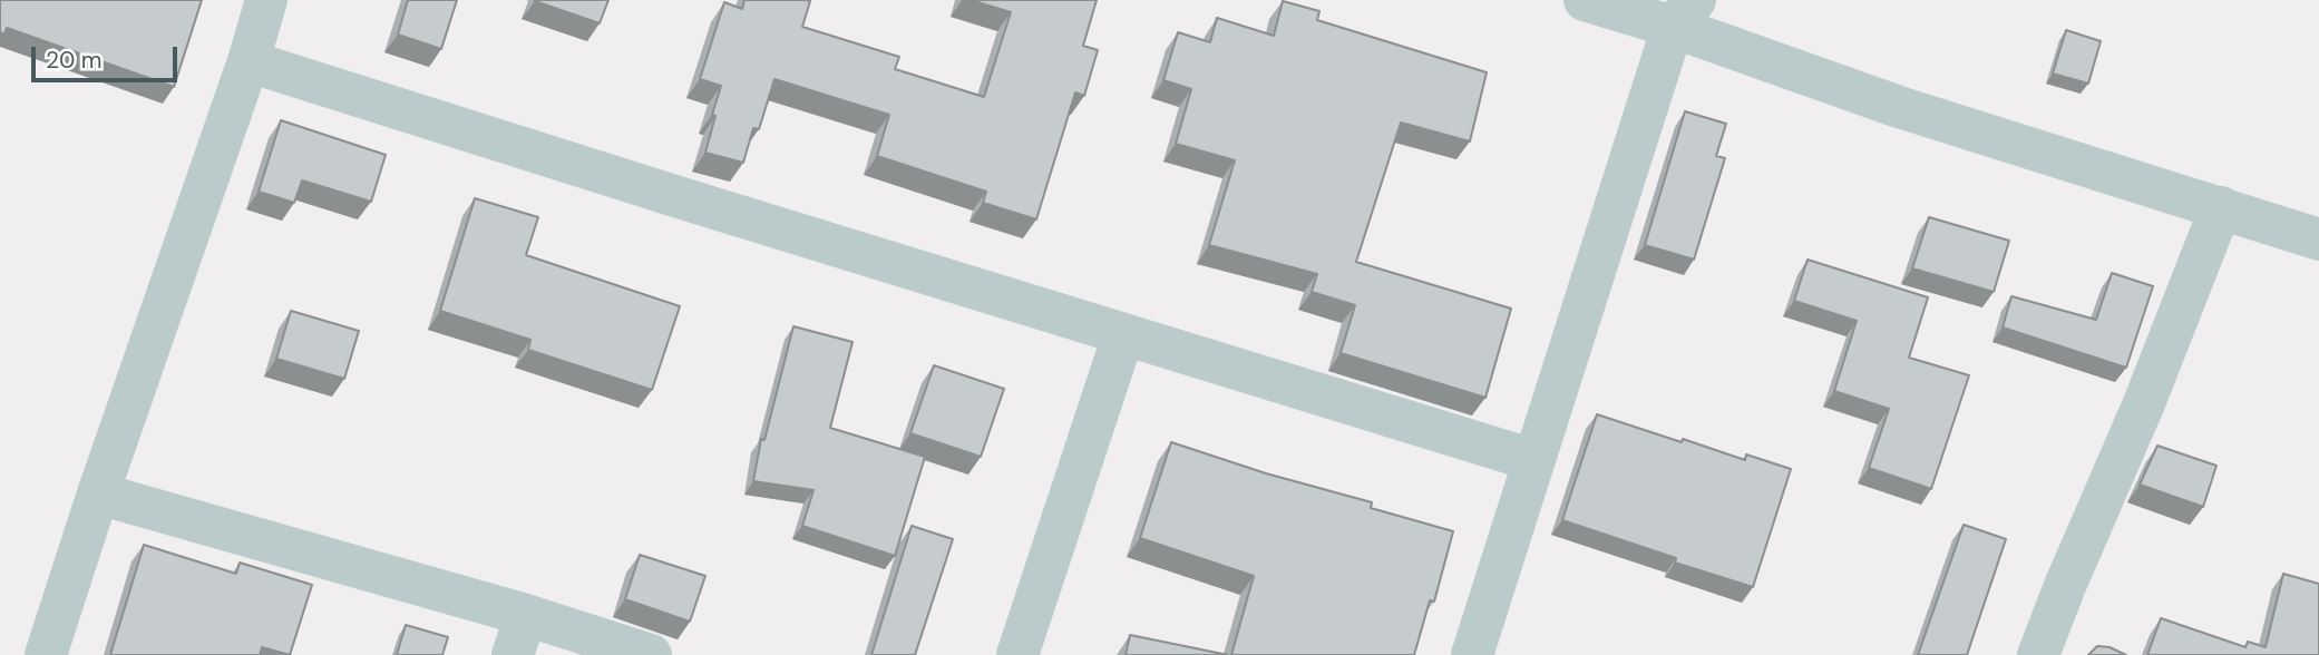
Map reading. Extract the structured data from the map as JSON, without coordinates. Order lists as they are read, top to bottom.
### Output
{
  "scale_bar": "20 m"
}
